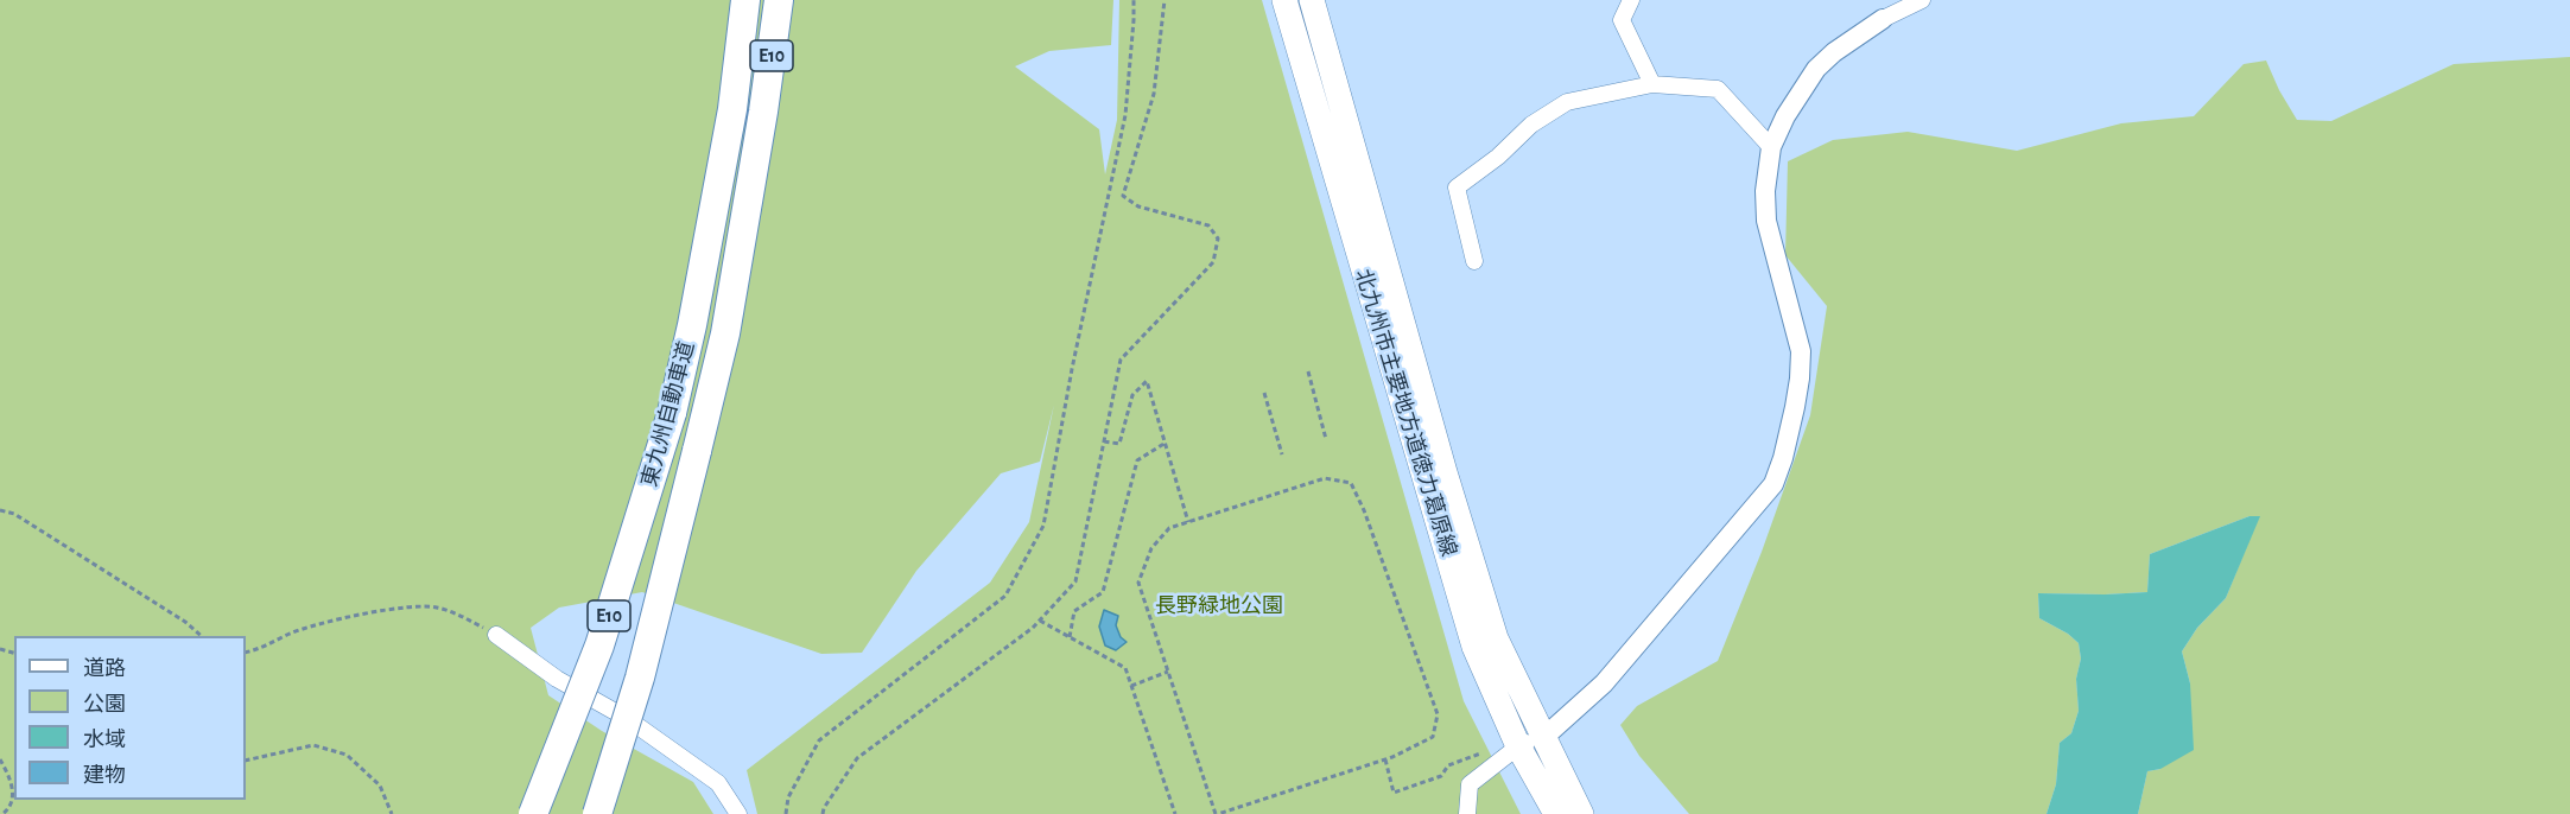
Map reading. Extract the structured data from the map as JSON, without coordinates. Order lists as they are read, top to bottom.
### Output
{
  "streets": {
    "highway": ["E10", "東九州自動車道"],
    "main road": ["北九州市主要地方道徳力葛原線"]
  },
  "parks": ["長野緑地公園"],
  "legend": [
    "道路",
    "公園",
    "水域",
    "建物"
  ]
}
